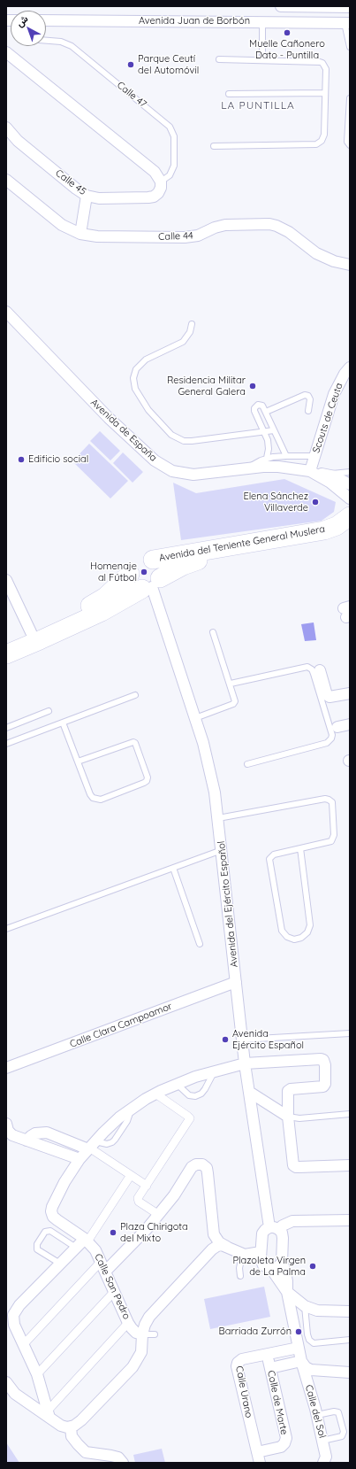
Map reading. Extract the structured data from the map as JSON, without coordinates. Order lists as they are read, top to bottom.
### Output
{
  "streets": {
    "highway": ["Avenida del Teniente General Muslera"],
    "street": [
      "Avenida Juan de Borbón",
      "Calle 45",
      "Calle 44",
      "Scouts de Ceuta",
      "Avenida de España",
      "Avenida del Ejército Español",
      "Calle Clara Campoamor",
      "Calle San Pedro",
      "Calle Urano",
      "Calle de Marte",
      "Calle del Sol"
    ],
    "lane": ["Calle 47"]
  },
  "crossings": [
    ["Calle 47", "Calle 45"],
    ["Scouts de Ceuta", "Avenida de España"],
    ["Avenida del Teniente General Muslera", "Avenida del Ejército Español"],
    ["Avenida del Ejército Español", "Calle Clara Campoamor"],
    ["Avenida del Ejército Español", "Calle San Pedro"],
    ["Calle Urano", "Calle de Marte"]
  ],
  "districts": ["LA PUNTILLA"],
  "places": [
    "Muelle Cañonero Dato - Puntilla",
    "Parque Ceutí del Automóvil",
    "Residencia Militar General Galera",
    "Edificio social",
    "Elena Sánchez Villaverde",
    "Homenaje al Fútbol",
    "Avenida Ejército Español",
    "Plaza Chirigota del Mixto",
    "Plazoleta Virgen de La Palma",
    "Barriada Zurrón"
  ],
  "north": "top left"
}
